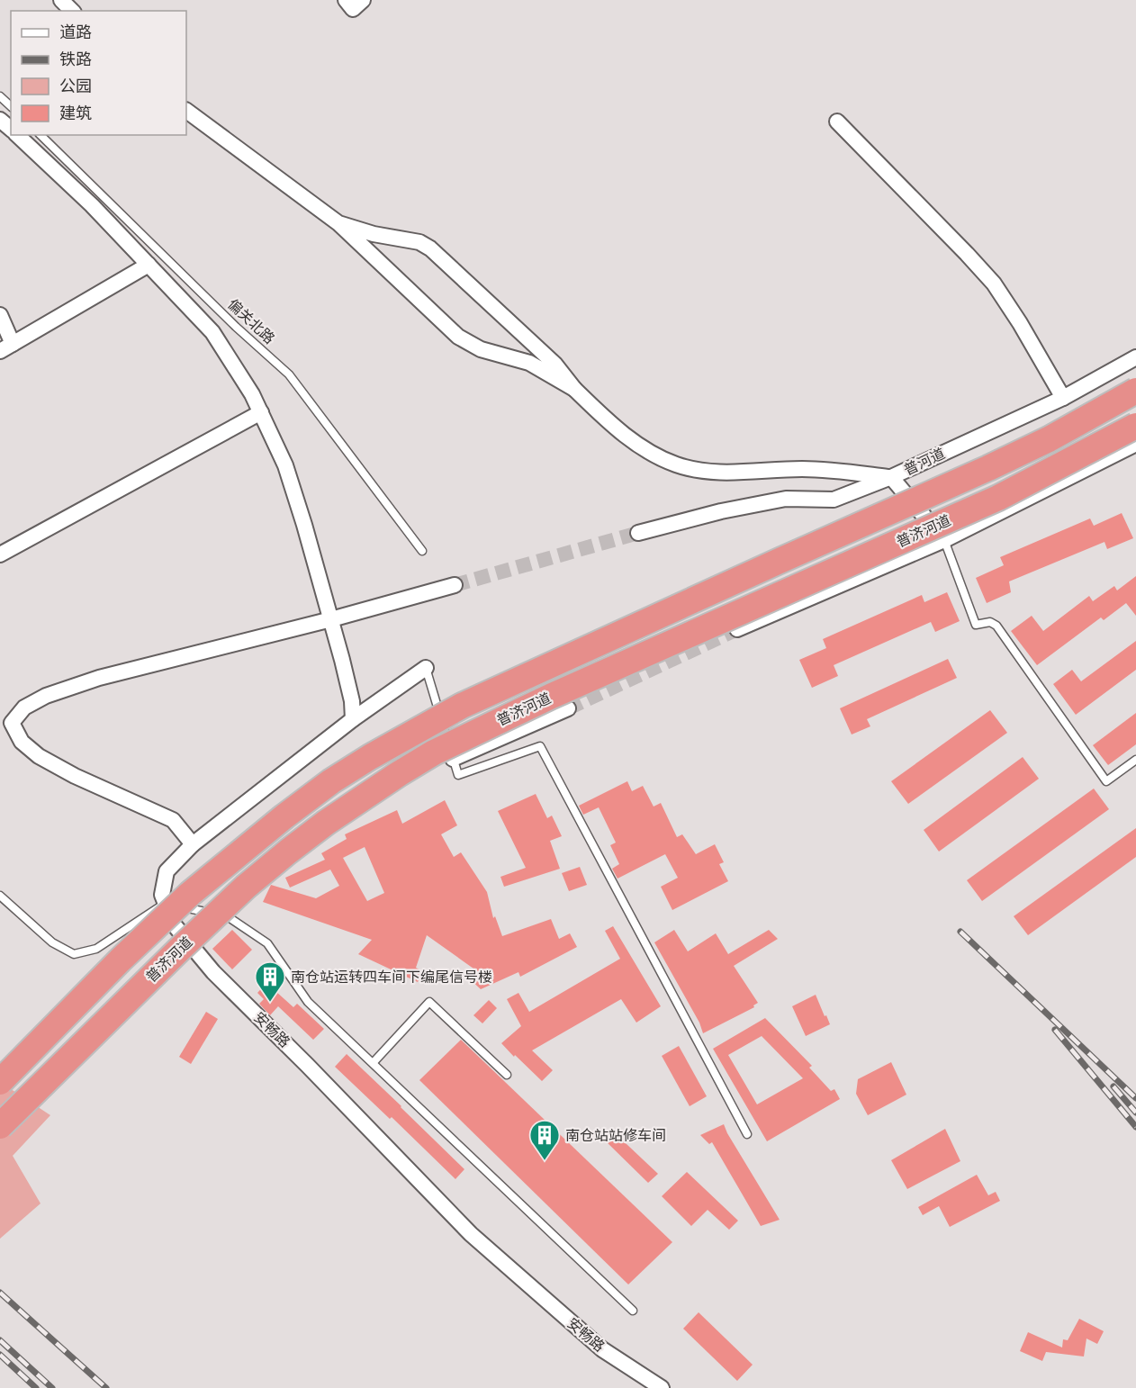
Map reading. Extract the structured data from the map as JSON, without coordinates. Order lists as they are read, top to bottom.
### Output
{
  "streets": {
    "highway": ["普济河道"],
    "street": ["普河道", "安畅路"],
    "lane": ["偏关北路"]
  },
  "places": {
    "building": ["南仓站运转四车间下编尾信号楼", "南仓站站修车间"]
  },
  "legend": [
    "道路",
    "铁路",
    "公园",
    "建筑"
  ]
}
